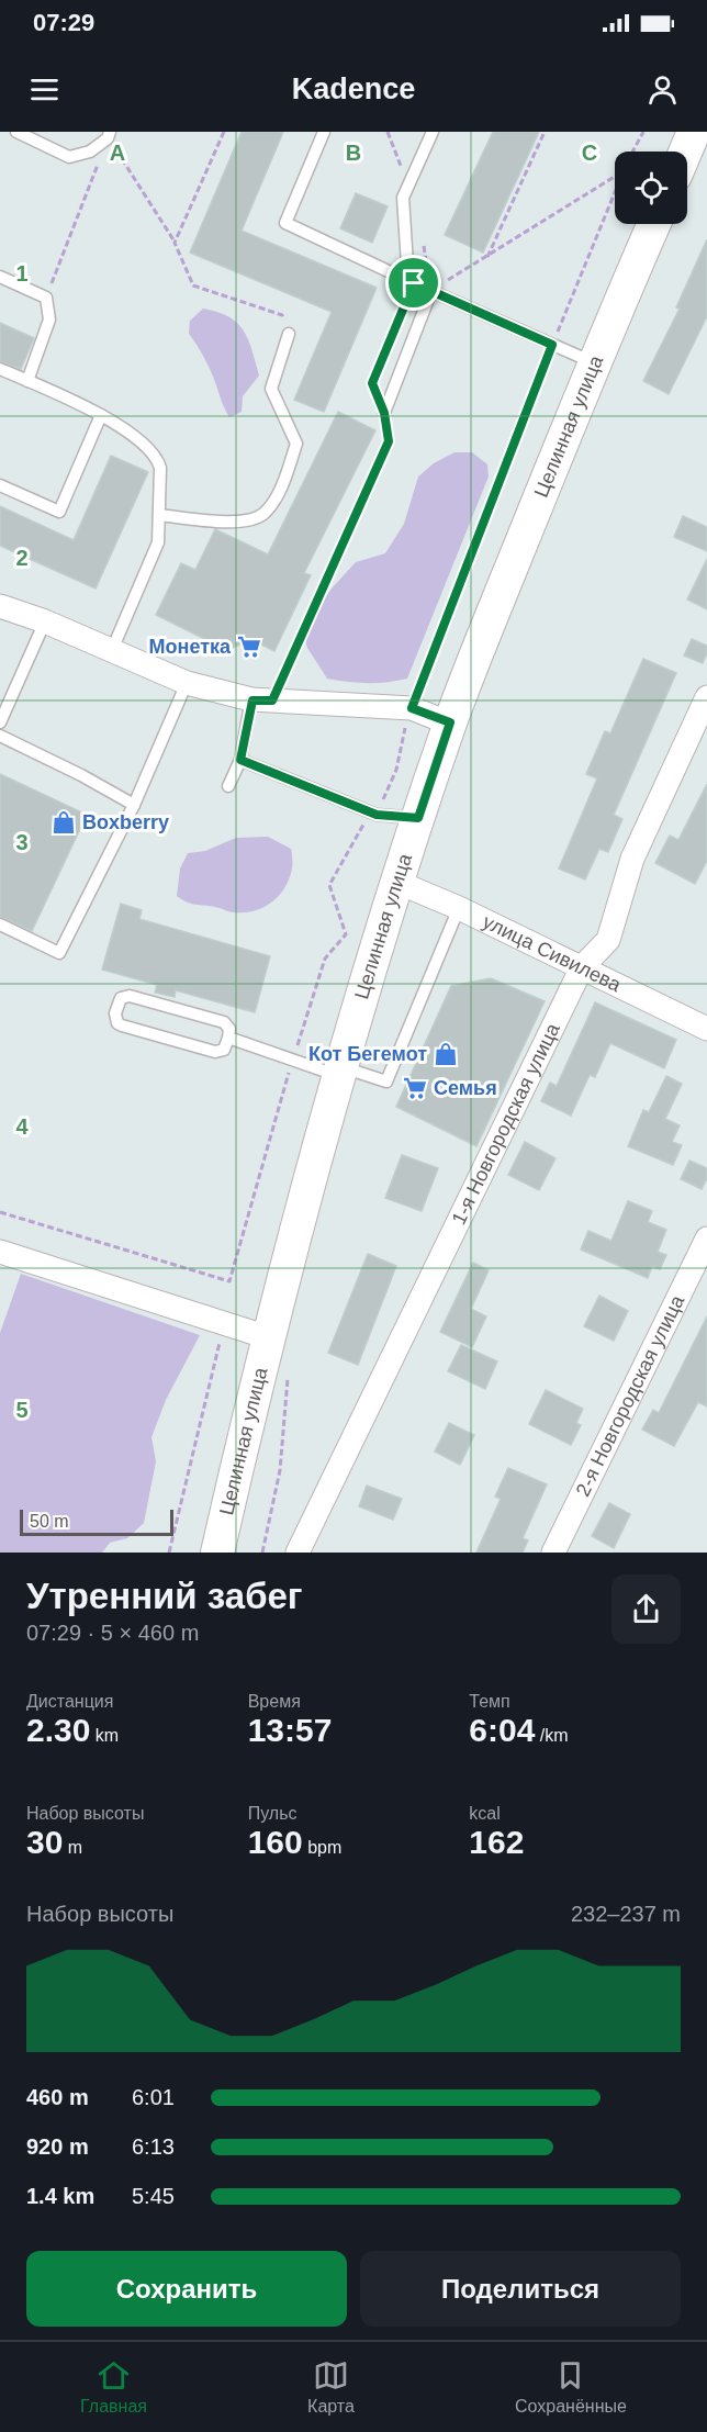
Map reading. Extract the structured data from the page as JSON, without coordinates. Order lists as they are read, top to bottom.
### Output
{
  "streets": {
    "main road": ["Целинная улица"],
    "street": ["улица Сивилева", "1-я Новгородская улица", "2-я Новгородская улица"]
  },
  "crossings": [
    ["Целинная улица", "улица Сивилева"],
    ["улица Сивилева", "1-я Новгородская улица"]
  ],
  "places": {
    "supermarket": ["Монетка", "Семья"],
    "shop": ["Boxberry", "Кот Бегемот"]
  },
  "scale_bar": "50 m",
  "page": {
    "status": "07:29",
    "header": "Kadence",
    "scale": "50 m",
    "heading": ["Утренний забег", "07:29 · 5 × 460 m"],
    "stats": [
      ["Дистанция", "2.30 km"],
      ["Время", "13:57"],
      ["Темп", "6:04 /km"],
      ["Набор высоты", "30 m"],
      ["Пульс", "160 bpm"],
      ["kcal", "162"]
    ],
    "chart": ["Набор высоты", "232–237 m"],
    "list": [
      {
        "name": "460 m",
        "note": "6:01"
      },
      {
        "name": "920 m",
        "note": "6:13"
      },
      {
        "name": "1.4 km",
        "note": "5:45"
      }
    ],
    "buttons": ["Сохранить", "Поделиться"],
    "tabs": ["Главная", "Карта", "Сохранённые"]
  },
  "grid": {
    "columns": ["A", "B", "C"],
    "rows": [
      "1",
      "2",
      "3",
      "4",
      "5"
    ]
  }
}
